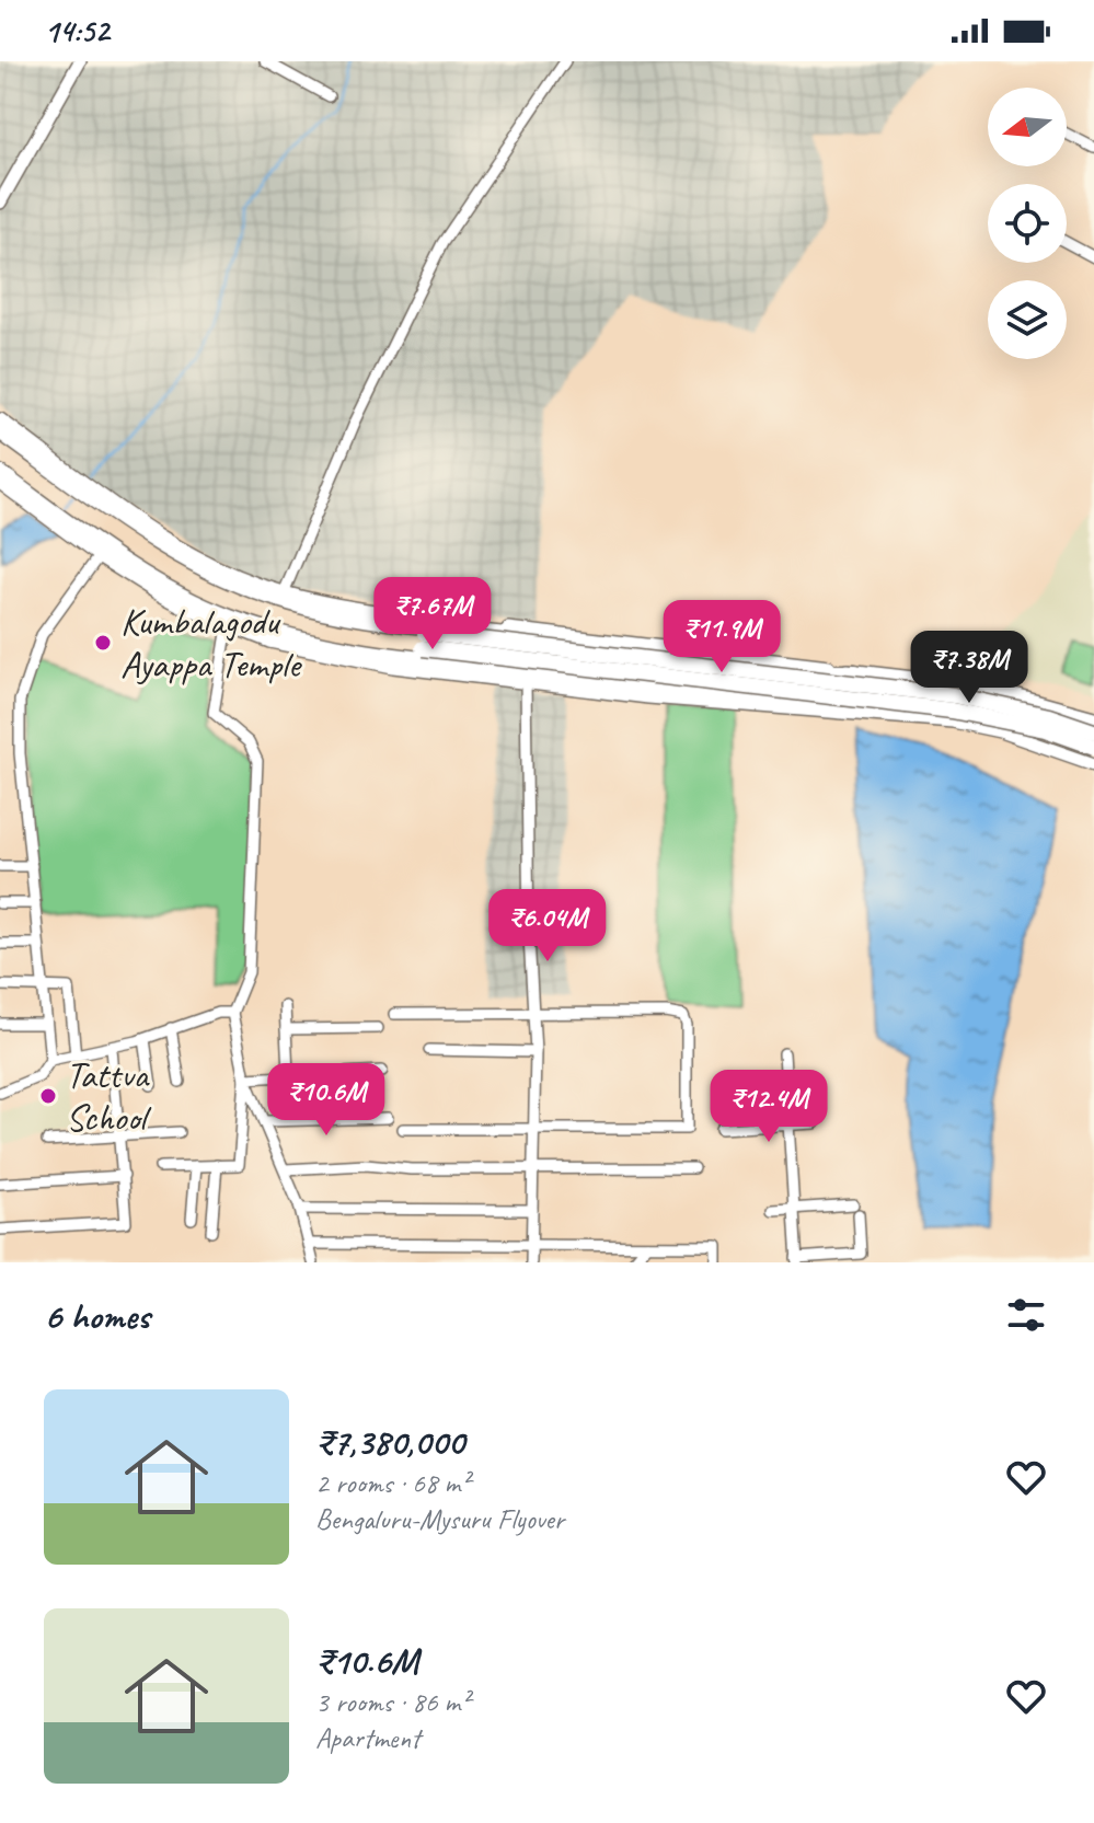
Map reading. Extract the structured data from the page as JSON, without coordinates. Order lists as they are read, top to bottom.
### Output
{
  "places": ["Kumbalagodu Ayappa Temple", "Tattva School"],
  "north": "left",
  "page": {
    "status": "14:52",
    "price": [
      "₹7.67M",
      "₹11.9M",
      "₹7.38M",
      "₹6.04M",
      "₹10.6M",
      "₹12.4M"
    ],
    "heading": "6 homes",
    "list": [
      {
        "name": "₹7,380,000",
        "note": "2 rooms · 68 m² · Bengaluru-Mysuru Flyover"
      },
      {
        "name": "₹10.6M",
        "note": "3 rooms · 86 m² · Apartment"
      }
    ]
  }
}
